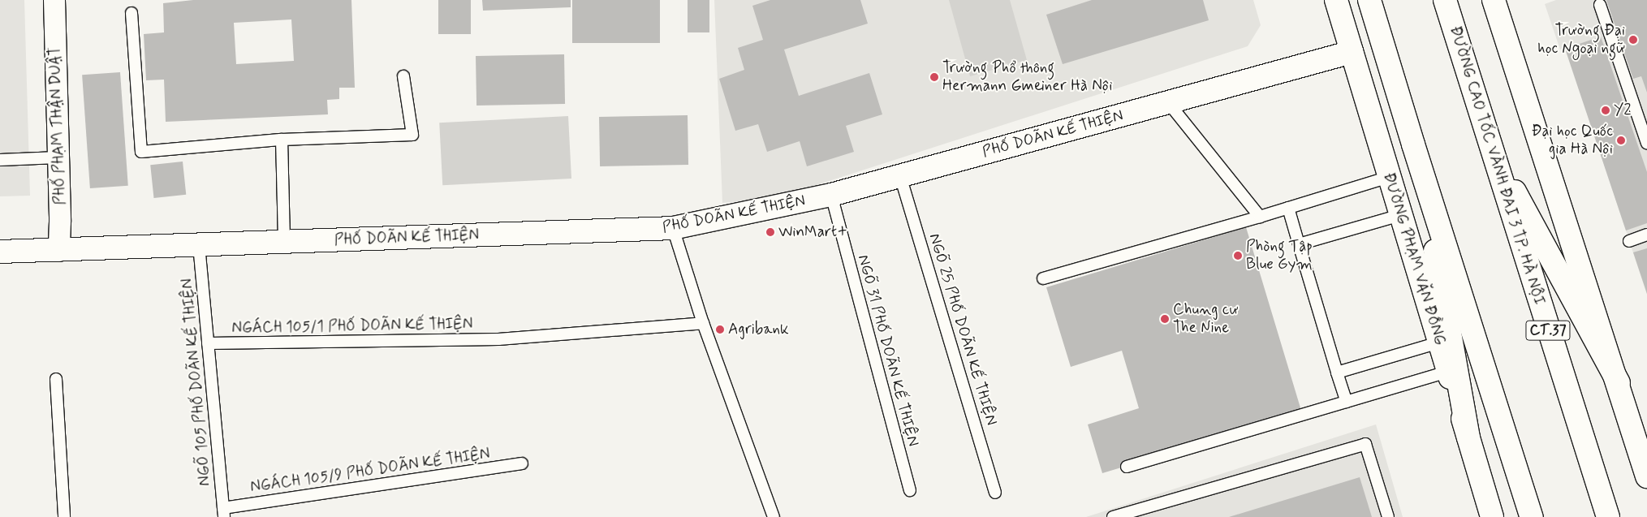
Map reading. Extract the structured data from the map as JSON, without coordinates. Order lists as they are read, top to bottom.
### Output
{
  "streets": {
    "main road": [
      "PHỐ DOÃN KẾ THIỆN",
      "ĐƯỜNG CAO TỐC VÀNH ĐAI 3 TP. HÀ NỘI",
      "ĐƯỜNG PHẠM VĂN ĐỒNG",
      "CT.37"
    ],
    "street": ["PHỐ PHẠM THẬN DUẬT"],
    "lane": [
      "NGÁCH 105/1 PHỐ DOÃN KẾ THIỆN",
      "NGÕ 25 PHỐ DOÃN KẾ THIỆN",
      "NGÕ 31 PHỐ DOÃN KẾ THIỆN",
      "NGÕ 105 PHỐ DOÃN KẾ THIỆN",
      "NGÁCH 105/9 PHỐ DOÃN KẾ THIỆN"
    ]
  },
  "crossings": [
    ["PHỐ PHẠM THẬN DUẬT", "PHỐ DOÃN KẾ THIỆN"],
    ["PHỐ DOÃN KẾ THIỆN", "ĐƯỜNG PHẠM VĂN ĐỒNG"],
    ["PHỐ DOÃN KẾ THIỆN", "NGÕ 25 PHỐ DOÃN KẾ THIỆN"],
    ["PHỐ DOÃN KẾ THIỆN", "NGÕ 31 PHỐ DOÃN KẾ THIỆN"],
    ["PHỐ DOÃN KẾ THIỆN", "NGÕ 105 PHỐ DOÃN KẾ THIỆN"],
    ["NGÁCH 105/1 PHỐ DOÃN KẾ THIỆN", "NGÕ 105 PHỐ DOÃN KẾ THIỆN"],
    ["NGÕ 105 PHỐ DOÃN KẾ THIỆN", "NGÁCH 105/9 PHỐ DOÃN KẾ THIỆN"]
  ],
  "places": [
    "Trường Đại học Ngoại ngữ",
    "Trường Phổ thông Hermann Gmeiner Hà Nội",
    "Y2",
    "Đại học Quốc gia Hà Nội",
    "WinMart+",
    "Phòng Tập Blue Gym",
    "Chung cư The Nine",
    "Agribank"
  ]
}
